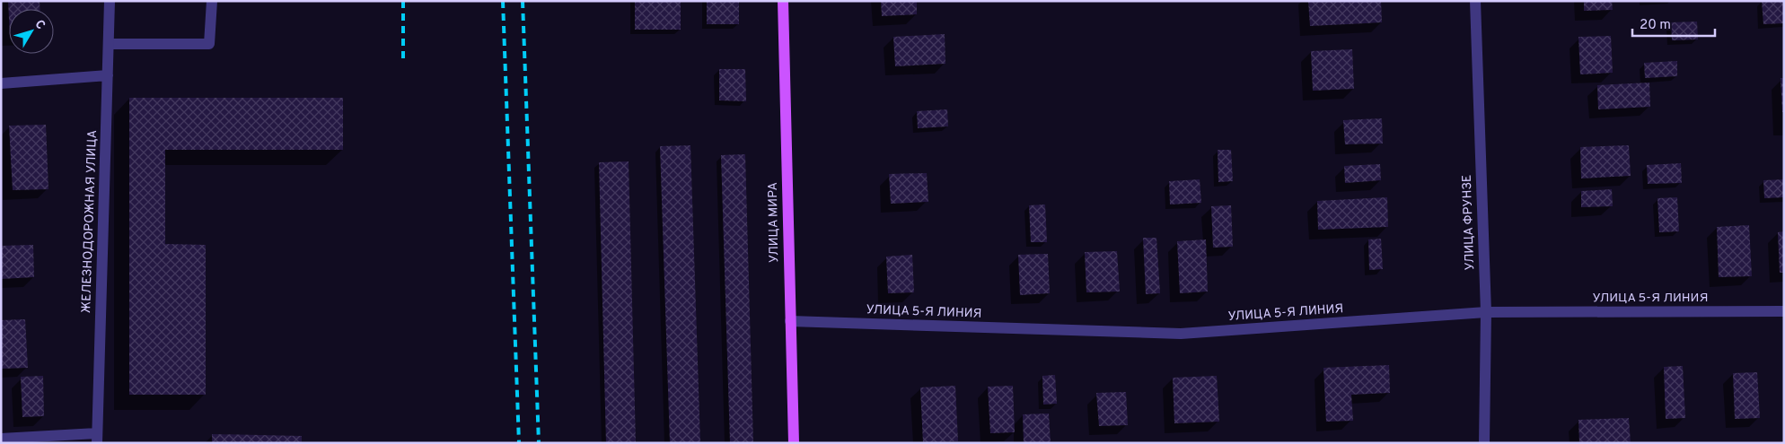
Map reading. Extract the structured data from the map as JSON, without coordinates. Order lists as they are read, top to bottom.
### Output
{
  "streets": {
    "main road": ["УЛИЦА МИРА"],
    "street": ["ЖЕЛЕЗНОДОРОЖНАЯ УЛИЦА", "УЛИЦА ФРУНЗЕ", "УЛИЦА 5-Я ЛИНИЯ"]
  },
  "crossings": [
    ["УЛИЦА МИРА", "УЛИЦА 5-Я ЛИНИЯ"],
    ["УЛИЦА ФРУНЗЕ", "УЛИЦА 5-Я ЛИНИЯ"]
  ],
  "scale_bar": "20 m",
  "north": "top right"
}
